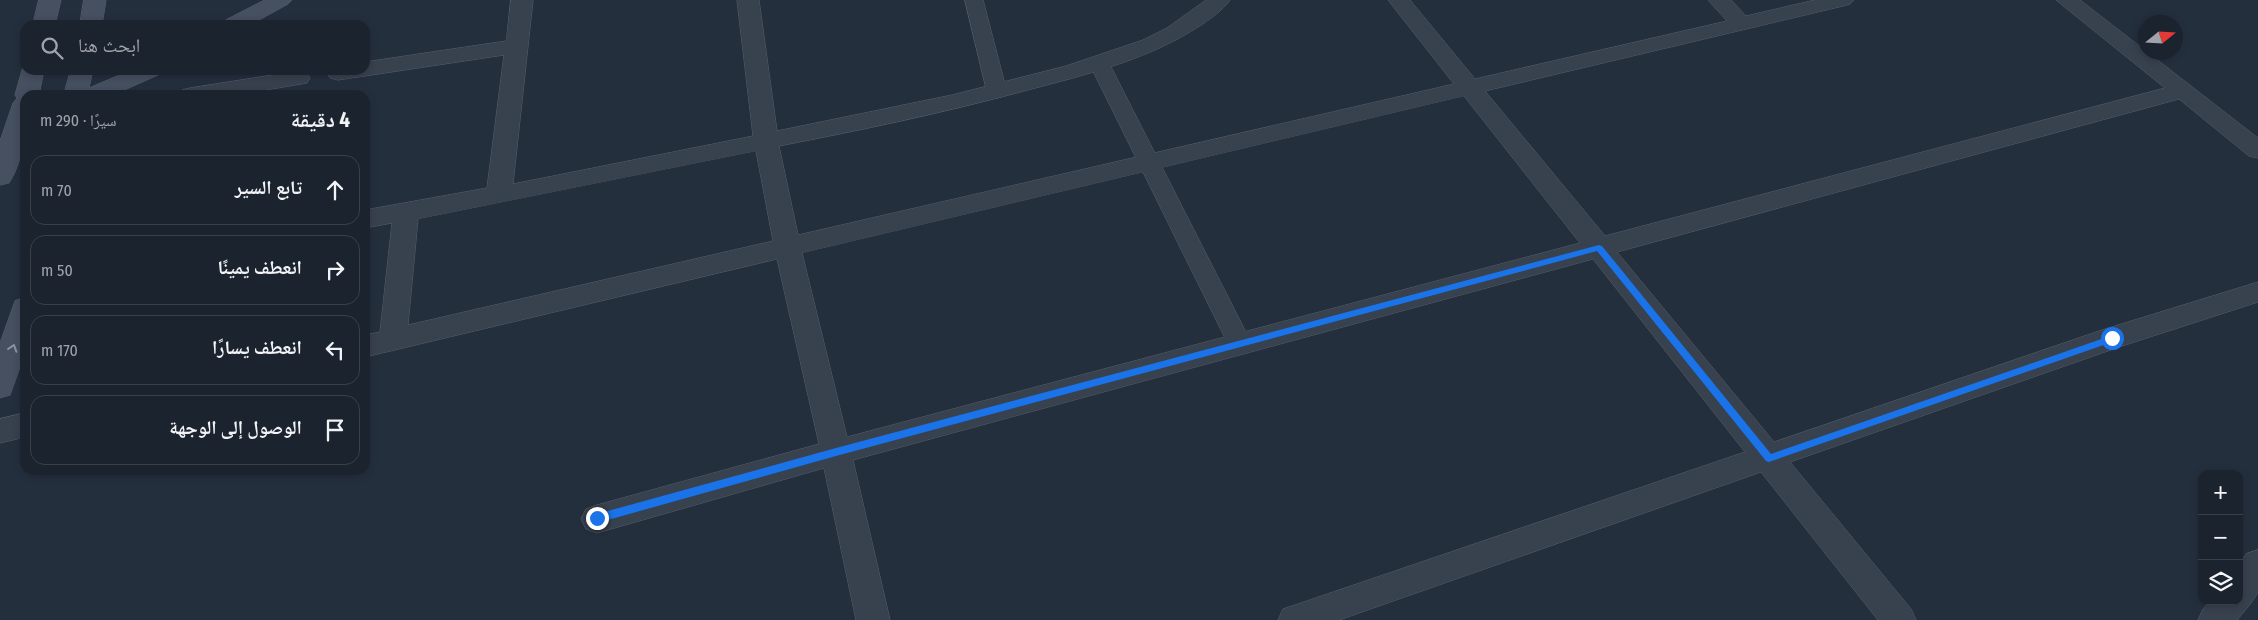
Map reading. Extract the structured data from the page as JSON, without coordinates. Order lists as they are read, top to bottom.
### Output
{
  "north": "right",
  "page": {
    "search": "ابحث هنا",
    "heading": ["4 دقيقة", "سيرًا · 290 m"],
    "list": [
      ["تابع السير", "70 m"],
      ["انعطف يمينًا", "50 m"],
      ["انعطف يسارًا", "170 m"],
      "الوصول إلى الوجهة"
    ],
    "map_buttons": ["+", "−"]
  }
}
